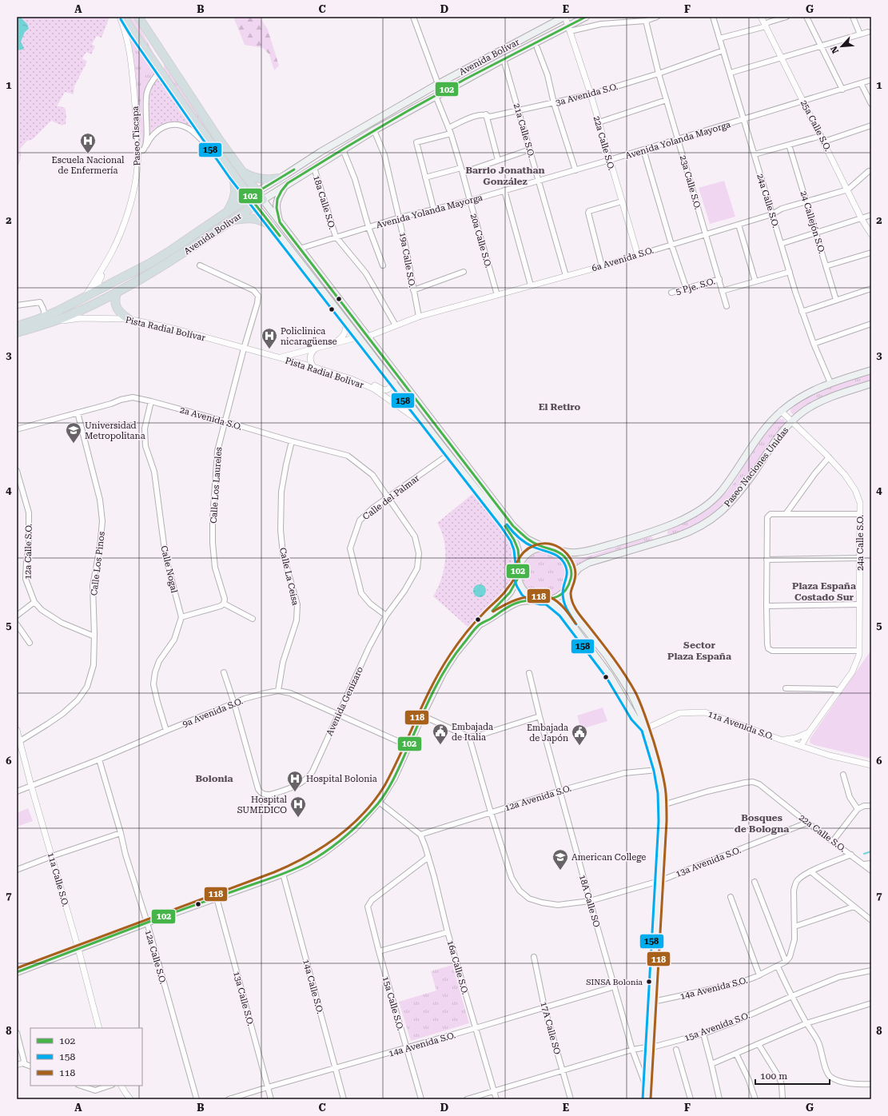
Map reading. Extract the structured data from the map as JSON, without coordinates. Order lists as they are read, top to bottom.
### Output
{
  "streets": {
    "highway": ["Avenida Bolívar"],
    "main road": ["Paseo Naciones Unidas"],
    "street": [
      "3a Avenida S.O.",
      "25a Calle S.O.",
      "21a Calle S.O.",
      "Paseo Tiscapa",
      "Avenida Yolanda Mayorga",
      "22a Calle S.O.",
      "23a Calle S.O.",
      "24a Calle S.O.",
      "18a Calle S.O.",
      "24 Callejón S.O.",
      "20a Calle S.O.",
      "6a Avenida S.O.",
      "19a Calle S.O.",
      "5 Pje. S.O.",
      "Pista Radial Bolívar",
      "Pista Radial Bolivar",
      "2a Avenida S.O.",
      "Calle Los Laureles",
      "Calle del Palmar",
      "12a Calle S.O.",
      "Calle Los Pinos",
      "Calle Nogal",
      "Calle La Ceisa",
      "Avenida Genízaro",
      "9a Avenida S.O.",
      "11a Avenida S.O.",
      "12a Avenida S.O.",
      "13a Avenida S.O.",
      "11a Calle S.O.",
      "18A Calle SO",
      "16a Calle S.O.",
      "14a Calle S.O.",
      "14a Avenida S.O.",
      "13a Calle S.O.",
      "15a Calle S.O.",
      "15a Avenida S.O.",
      "17A Calle SO"
    ]
  },
  "crossings": [
    ["Avenida Bolívar", "21a Calle S.O."],
    ["Avenida Bolívar", "Paseo Tiscapa"],
    ["Avenida Bolívar", "22a Calle S.O."],
    ["Avenida Bolívar", "18a Calle S.O."],
    ["Avenida Bolívar", "20a Calle S.O."],
    ["Avenida Bolívar", "19a Calle S.O."],
    ["Avenida Bolívar", "Pista Radial Bolívar"],
    ["3a Avenida S.O.", "21a Calle S.O."],
    ["3a Avenida S.O.", "22a Calle S.O."],
    ["3a Avenida S.O.", "23a Calle S.O."],
    ["3a Avenida S.O.", "24a Calle S.O."],
    ["3a Avenida S.O.", "20a Calle S.O."],
    ["25a Calle S.O.", "Avenida Yolanda Mayorga"],
    ["25a Calle S.O.", "6a Avenida S.O."],
    ["21a Calle S.O.", "Avenida Yolanda Mayorga"],
    ["21a Calle S.O.", "6a Avenida S.O."],
    ["Avenida Yolanda Mayorga", "22a Calle S.O."],
    ["Avenida Yolanda Mayorga", "23a Calle S.O."],
    ["Avenida Yolanda Mayorga", "24a Calle S.O."],
    ["Avenida Yolanda Mayorga", "18a Calle S.O."],
    ["Avenida Yolanda Mayorga", "20a Calle S.O."],
    ["Avenida Yolanda Mayorga", "19a Calle S.O."],
    ["22a Calle S.O.", "6a Avenida S.O."],
    ["22a Calle S.O.", "13a Avenida S.O."],
    ["23a Calle S.O.", "6a Avenida S.O."],
    ["23a Calle S.O.", "5 Pje. S.O."],
    ["24a Calle S.O.", "6a Avenida S.O."],
    ["24a Calle S.O.", "Paseo Naciones Unidas"],
    ["24a Calle S.O.", "11a Avenida S.O."],
    ["24 Callejón S.O.", "6a Avenida S.O."],
    ["20a Calle S.O.", "6a Avenida S.O."],
    ["6a Avenida S.O.", "19a Calle S.O."],
    ["Pista Radial Bolívar", "Pista Radial Bolivar"],
    ["Pista Radial Bolívar", "Calle Los Laureles"],
    ["2a Avenida S.O.", "Calle Los Laureles"],
    ["2a Avenida S.O.", "Calle del Palmar"],
    ["2a Avenida S.O.", "Calle Los Pinos"],
    ["2a Avenida S.O.", "Calle Nogal"],
    ["2a Avenida S.O.", "Calle La Ceisa"],
    ["2a Avenida S.O.", "Avenida Genízaro"],
    ["Calle del Palmar", "Avenida Genízaro"],
    ["12a Calle S.O.", "Calle Los Pinos"],
    ["12a Calle S.O.", "9a Avenida S.O."],
    ["Calle Los Pinos", "11a Calle S.O."],
    ["Calle La Ceisa", "9a Avenida S.O."],
    ["Avenida Genízaro", "9a Avenida S.O."],
    ["9a Avenida S.O.", "11a Calle S.O."],
    ["12a Avenida S.O.", "13a Avenida S.O."],
    ["12a Avenida S.O.", "18A Calle SO"],
    ["12a Avenida S.O.", "16a Calle S.O."],
    ["13a Avenida S.O.", "18A Calle SO"],
    ["18A Calle SO", "14a Avenida S.O."],
    ["18A Calle SO", "15a Avenida S.O."],
    ["16a Calle S.O.", "14a Avenida S.O."],
    ["16a Calle S.O.", "15a Calle S.O."],
    ["16a Calle S.O.", "15a Avenida S.O."],
    ["14a Calle S.O.", "14a Avenida S.O."],
    ["14a Avenida S.O.", "13a Calle S.O."],
    ["14a Avenida S.O.", "15a Calle S.O."],
    ["14a Avenida S.O.", "17A Calle SO"],
    ["15a Avenida S.O.", "17A Calle SO"]
  ],
  "districts": [
    "Barrio Jonathan González",
    "El Retiro",
    "Plaza España Costado Sur",
    "Sector Plaza España",
    "Bolonia",
    "Bosques de Bologna"
  ],
  "places": {
    "hospital": [
      "Escuela Nacional de Enfermería",
      "Policlinica nicaragüense",
      "Hospital Bolonia",
      "Hospital SUMEDICO"
    ],
    "school or university": ["Universidad Metropolitana", "American College"],
    "public building": ["Embajada de Italia", "Embajada de Japón"],
    "other": ["SINSA Bolonia"]
  },
  "lines": ["transit line 102", "transit line 158", "transit line 118"],
  "legend": ["102", "158", "118"],
  "scale_bar": "100 m",
  "north": "bottom left",
  "grid": {
    "columns": [
      "A",
      "B",
      "C",
      "D",
      "E",
      "F",
      "G"
    ],
    "rows": [
      "1",
      "2",
      "3",
      "4",
      "5",
      "6",
      "7",
      "8"
    ]
  }
}
